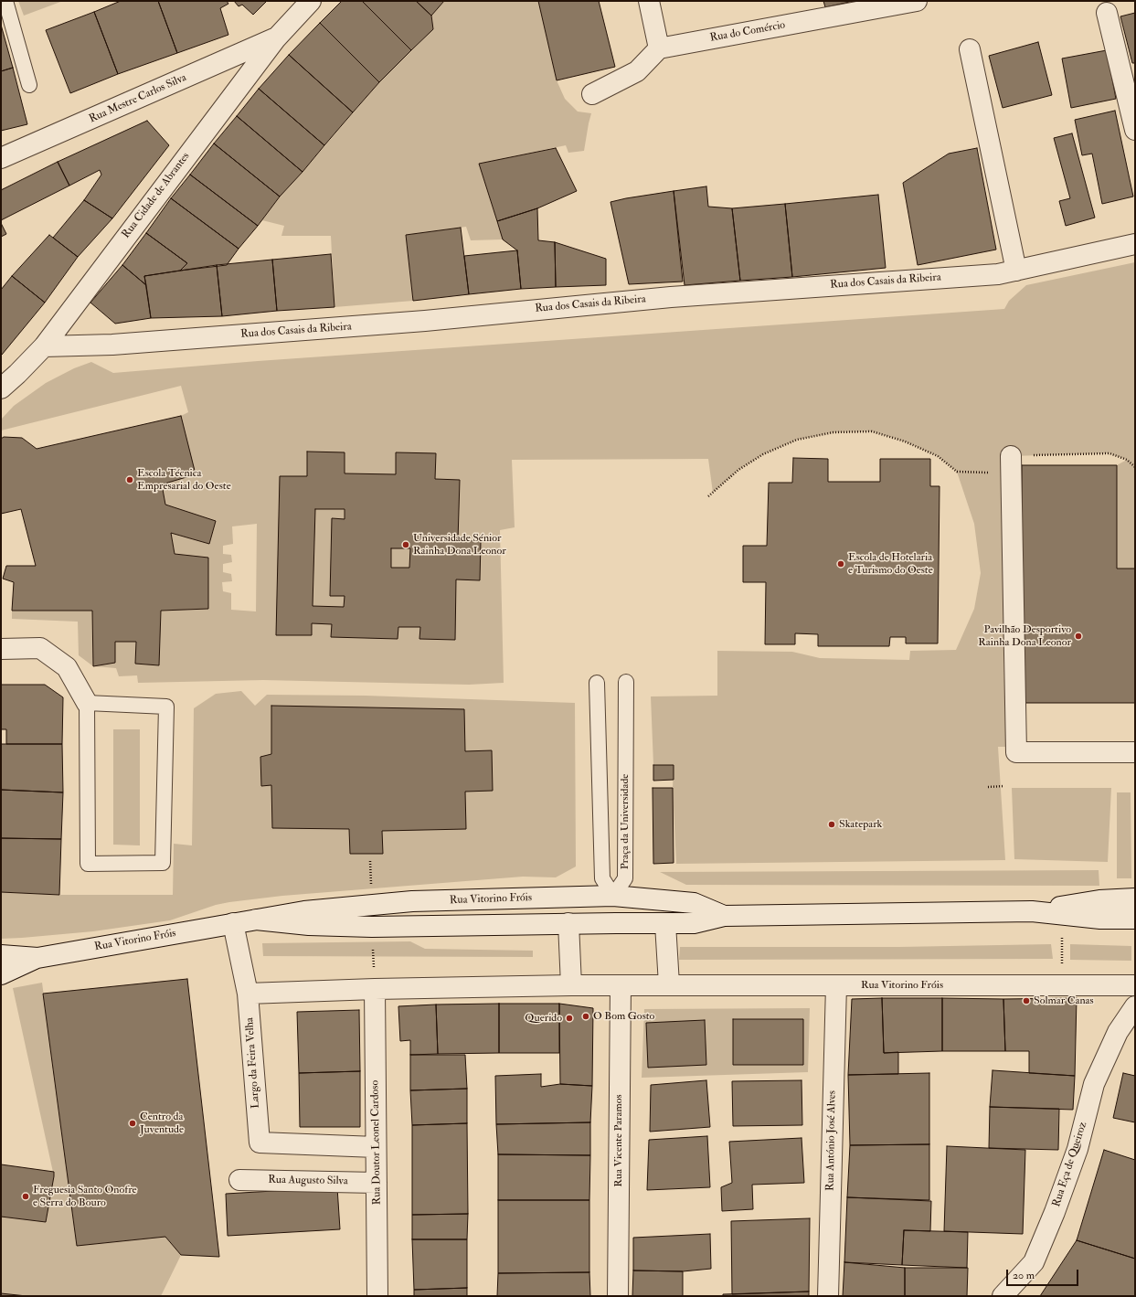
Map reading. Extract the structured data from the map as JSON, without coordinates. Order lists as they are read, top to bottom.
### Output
{
  "streets": {
    "street": [
      "Rua do Comércio",
      "Rua Mestre Carlos Silva",
      "Rua Cidade de Abrantes",
      "Rua dos Casais da Ribeira",
      "Rua Vitorino Fróis",
      "Largo da Feira Velha",
      "Rua Vicente Paramos",
      "Rua António José Alves",
      "Rua Doutor Leonel Cardoso",
      "Rua Eça de Queiroz",
      "Rua Augusto Silva"
    ],
    "lane": ["Praça da Universidade"]
  },
  "crossings": [
    ["Rua Mestre Carlos Silva", "Rua Cidade de Abrantes"],
    ["Rua Cidade de Abrantes", "Rua dos Casais da Ribeira"],
    ["Praça da Universidade", "Rua Vitorino Fróis"],
    ["Rua Vitorino Fróis", "Rua Vicente Paramos"],
    ["Rua Vitorino Fróis", "Rua António José Alves"],
    ["Rua Vitorino Fróis", "Rua Doutor Leonel Cardoso"],
    ["Largo da Feira Velha", "Rua Doutor Leonel Cardoso"],
    ["Rua Doutor Leonel Cardoso", "Rua Augusto Silva"]
  ],
  "places": [
    "Escola Técnica Empresarial do Oeste",
    "Universidade Sénior Rainha Dona Leonor",
    "Escola de Hotelaria e Turismo do Oeste",
    "Pavilhão Desportivo Rainha Dona Leonor",
    "Skatepark",
    "Solmar Canas",
    "O Bom Gosto",
    "Querido",
    "Centro da Juventude",
    "Freguesia Santo Onofre e Serra do Bouro"
  ],
  "scale_bar": "20 m"
}
